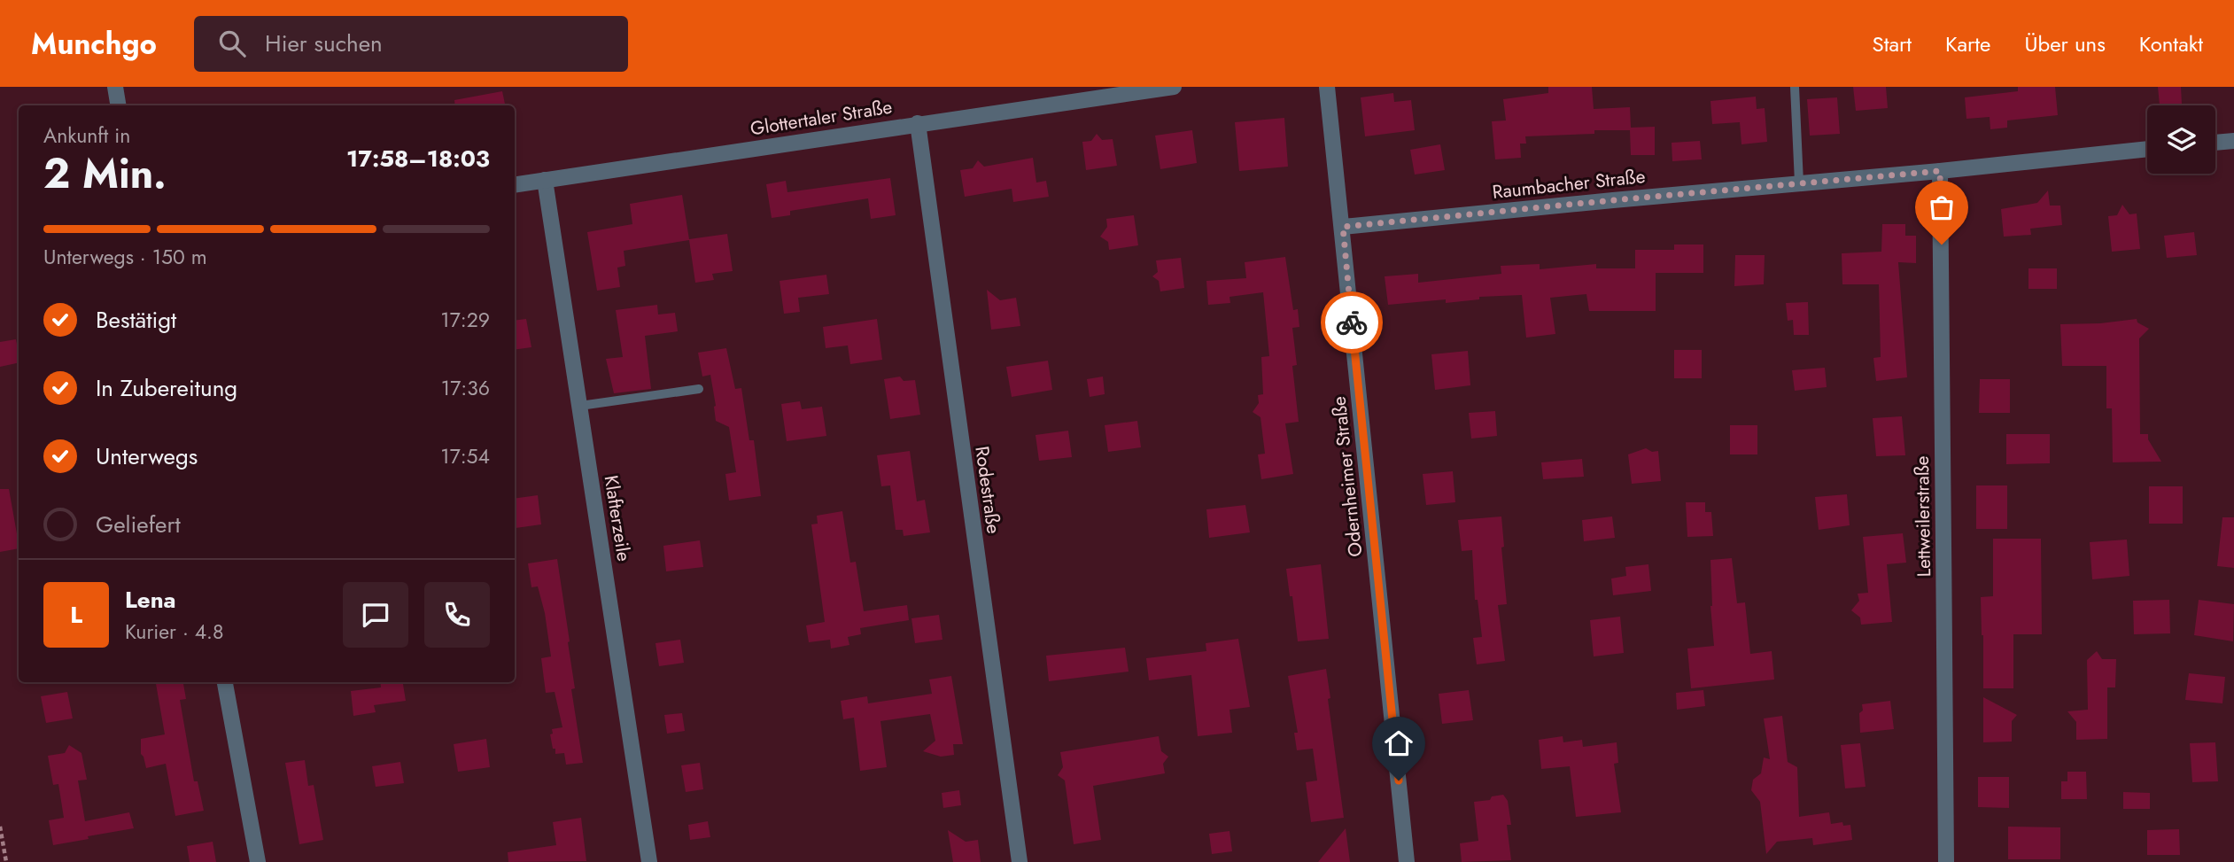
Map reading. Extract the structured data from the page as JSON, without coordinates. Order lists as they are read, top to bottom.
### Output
{
  "streets": {
    "street": [
      "Glottertaler Straße",
      "Raumbacher Straße",
      "Odernheimer Straße",
      "Rodestraße",
      "Lettweilerstraße",
      "Klafterzeile"
    ]
  },
  "crossings": [
    ["Glottertaler Straße", "Rodestraße"],
    ["Glottertaler Straße", "Klafterzeile"],
    ["Raumbacher Straße", "Odernheimer Straße"],
    ["Raumbacher Straße", "Lettweilerstraße"]
  ],
  "page": {
    "header": "Munchgo",
    "search": "Hier suchen",
    "nav": [
      "Start",
      "Karte",
      "Über uns",
      "Kontakt"
    ],
    "heading": ["2 Min.", "Ankunft in", "17:58–18:03"],
    "panel": ["Lena", "Kurier · 4.8"],
    "bar": "Unterwegs · 150 m",
    "list": [
      ["Bestätigt", "17:29"],
      ["In Zubereitung", "17:36"],
      ["Unterwegs", "17:54"],
      "Geliefert"
    ],
    "round": "L"
  }
}
